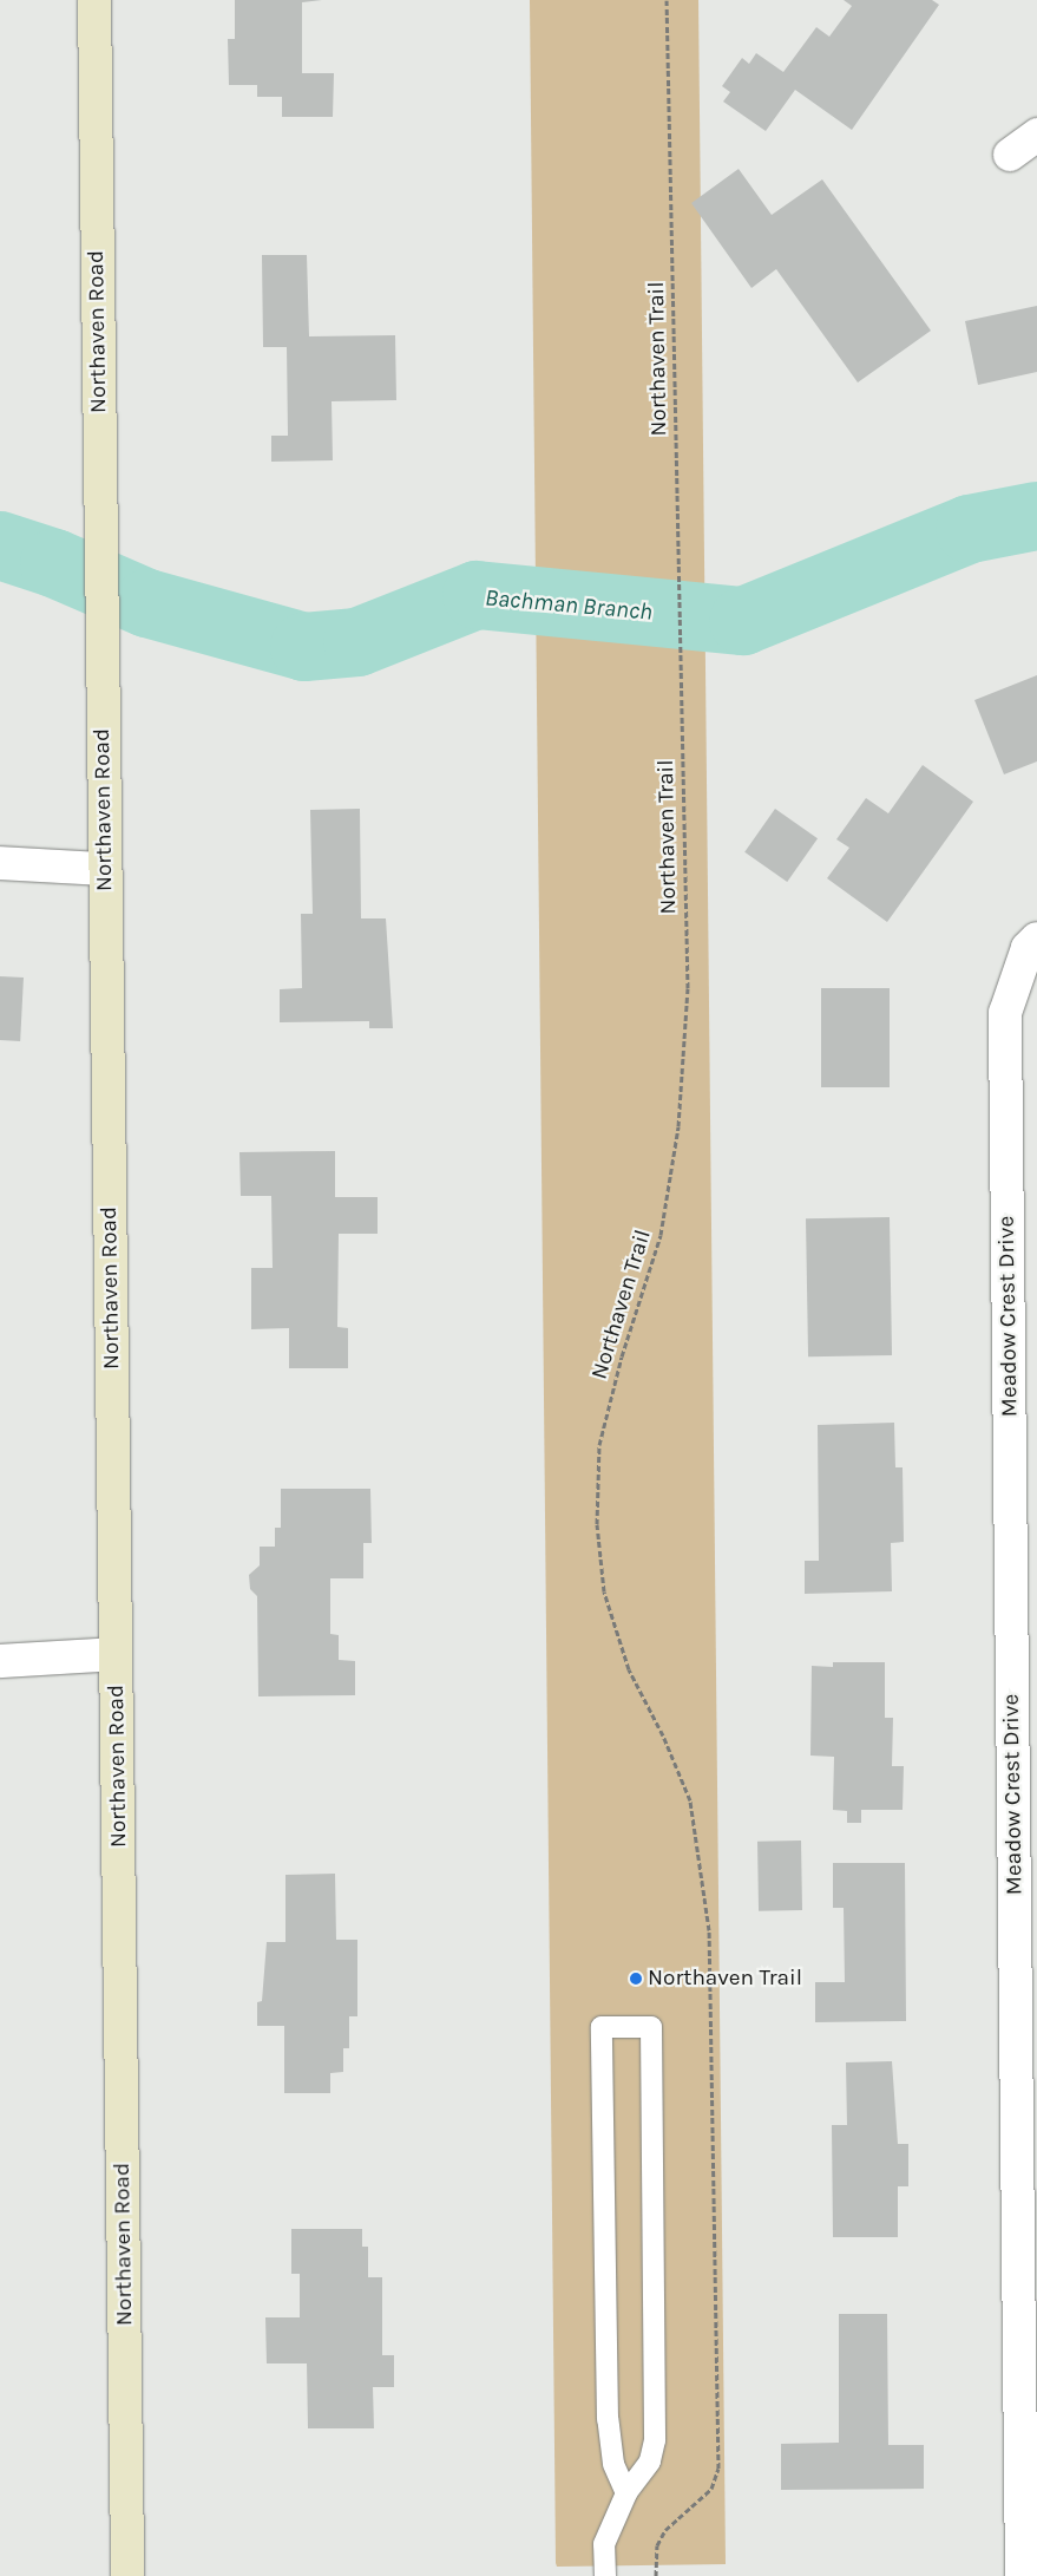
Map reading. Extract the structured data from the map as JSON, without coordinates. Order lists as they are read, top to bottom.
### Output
{
  "streets": {
    "street": ["Northaven Road", "Meadow Crest Drive"],
    "path": ["Northaven Trail"]
  },
  "water": ["Bachman Branch"],
  "places": ["Northaven Trail"]
}
